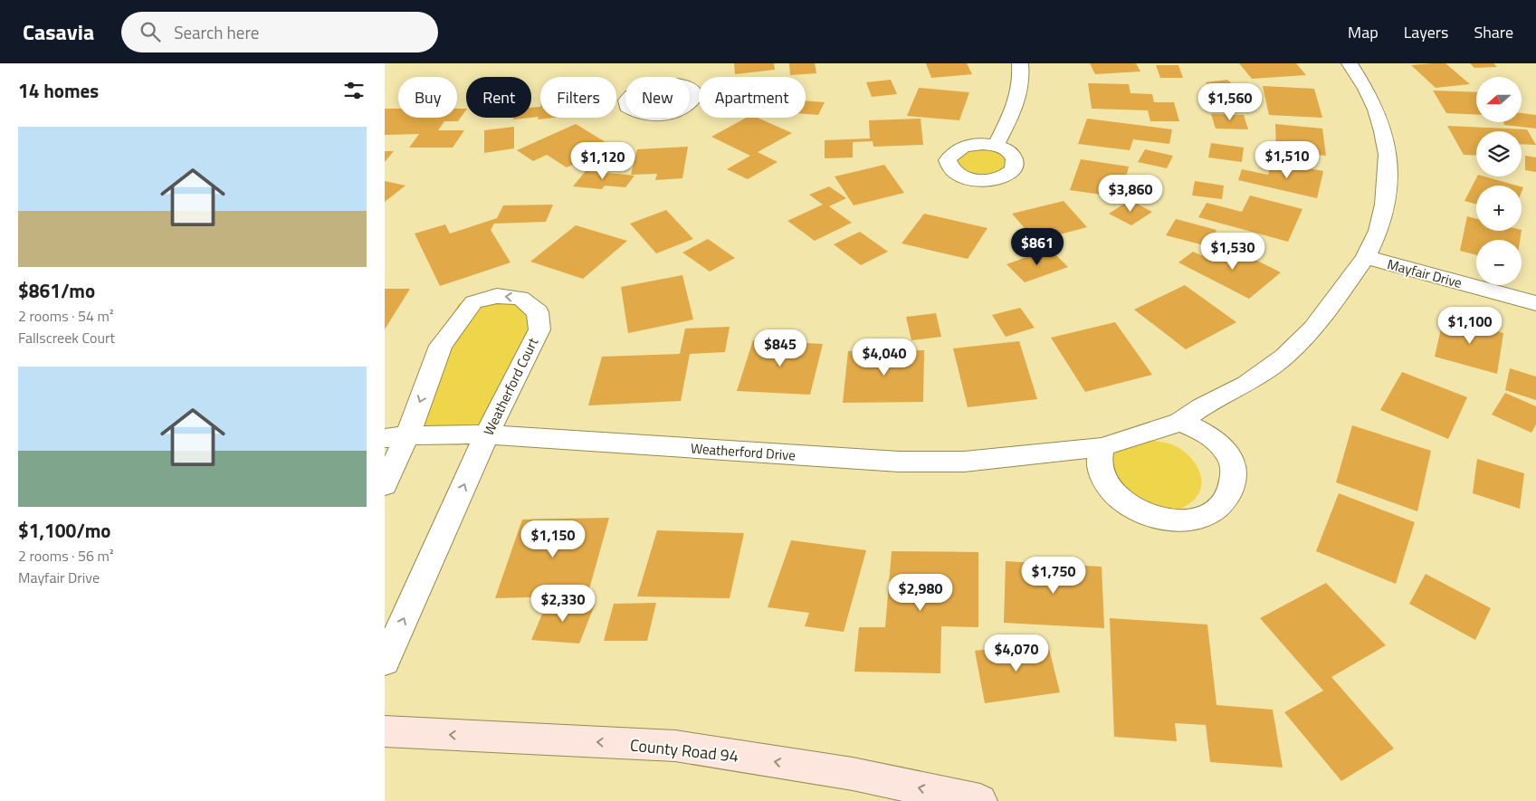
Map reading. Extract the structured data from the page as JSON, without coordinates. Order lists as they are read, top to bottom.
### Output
{
  "streets": {
    "street": [
      "Mayfair Drive",
      "Weatherford Court",
      "Weatherford Drive",
      "County Road 94"
    ]
  },
  "crossings": [
    ["Mayfair Drive", "Weatherford Drive"],
    ["Weatherford Court", "Weatherford Drive"]
  ],
  "one_way": ["County Road 94"],
  "north": "left",
  "page": {
    "header": "Casavia",
    "search": "Search here",
    "nav": ["Map", "Layers", "Share"],
    "heading": "14 homes",
    "map_buttons": ["+", "−"],
    "chip": [
      "Buy",
      "Rent",
      "Filters",
      "New",
      "Apartment"
    ],
    "price": [
      "$1,560",
      "$1,510",
      "$1,120",
      "$3,860",
      "$861",
      "$1,530",
      "$1,100",
      "$845",
      "$4,040",
      "$1,150",
      "$1,750",
      "$2,980",
      "$2,330",
      "$4,070"
    ],
    "list": [
      {
        "name": "$861/mo",
        "note": "2 rooms · 54 m² · Fallscreek Court"
      },
      {
        "name": "$1,100/mo",
        "note": "2 rooms · 56 m² · Mayfair Drive"
      }
    ]
  }
}
